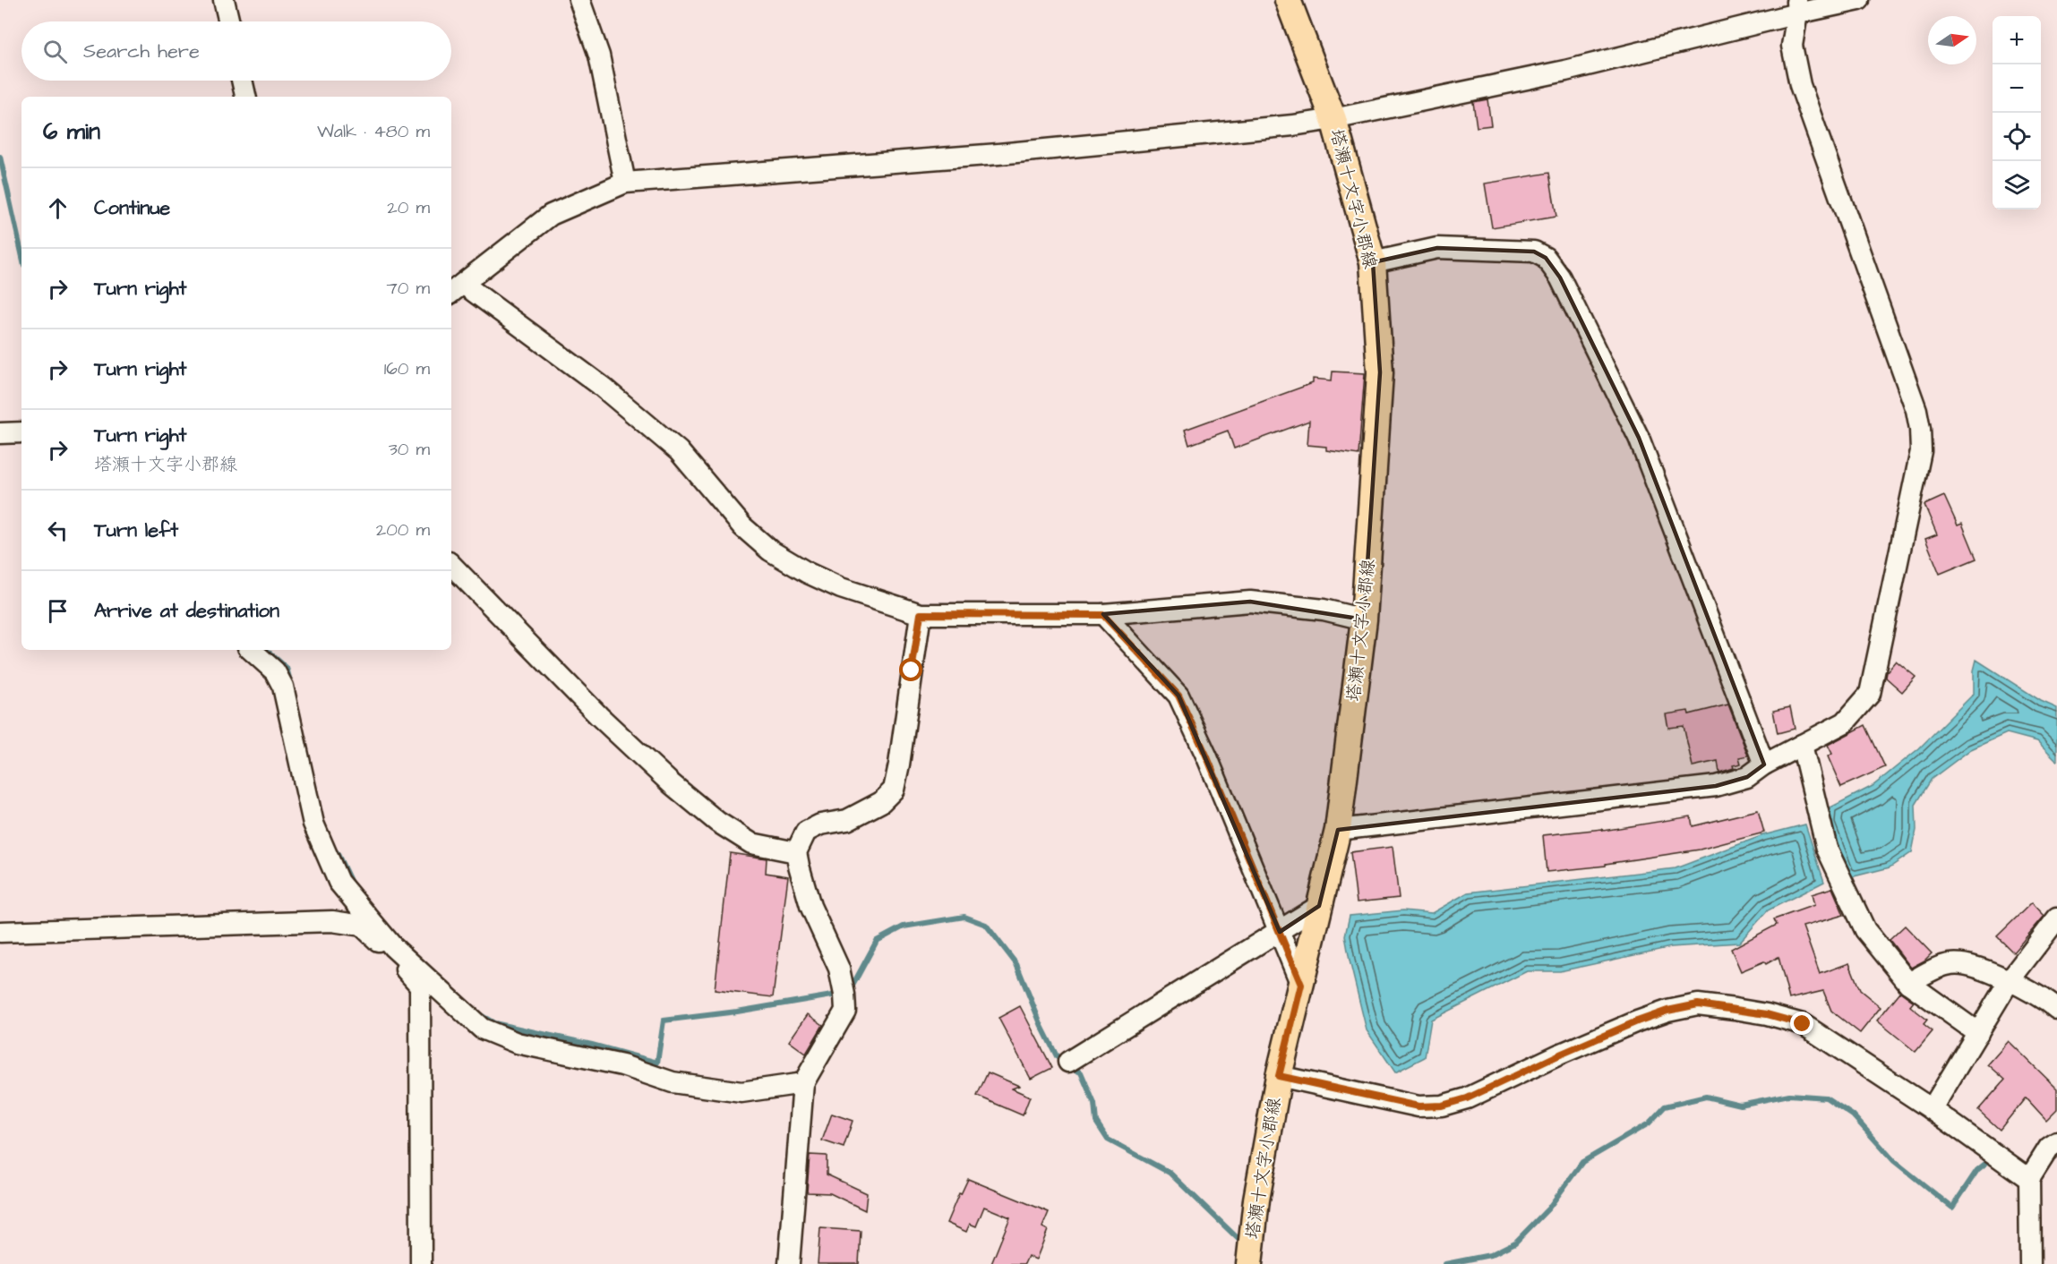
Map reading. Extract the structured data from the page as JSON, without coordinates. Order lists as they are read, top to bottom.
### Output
{
  "streets": {
    "main road": ["塔瀬十文字小郡線"]
  },
  "north": "right",
  "page": {
    "map_buttons": ["+", "−"],
    "search": "Search here",
    "heading": ["6 min", "Walk · 480 m"],
    "list": [
      ["Continue", "20 m"],
      ["Turn right", "70 m"],
      ["Turn right", "160 m"],
      ["Turn right", "塔瀬十文字小郡線", "30 m"],
      ["Turn left", "200 m"],
      "Arrive at destination"
    ]
  }
}
